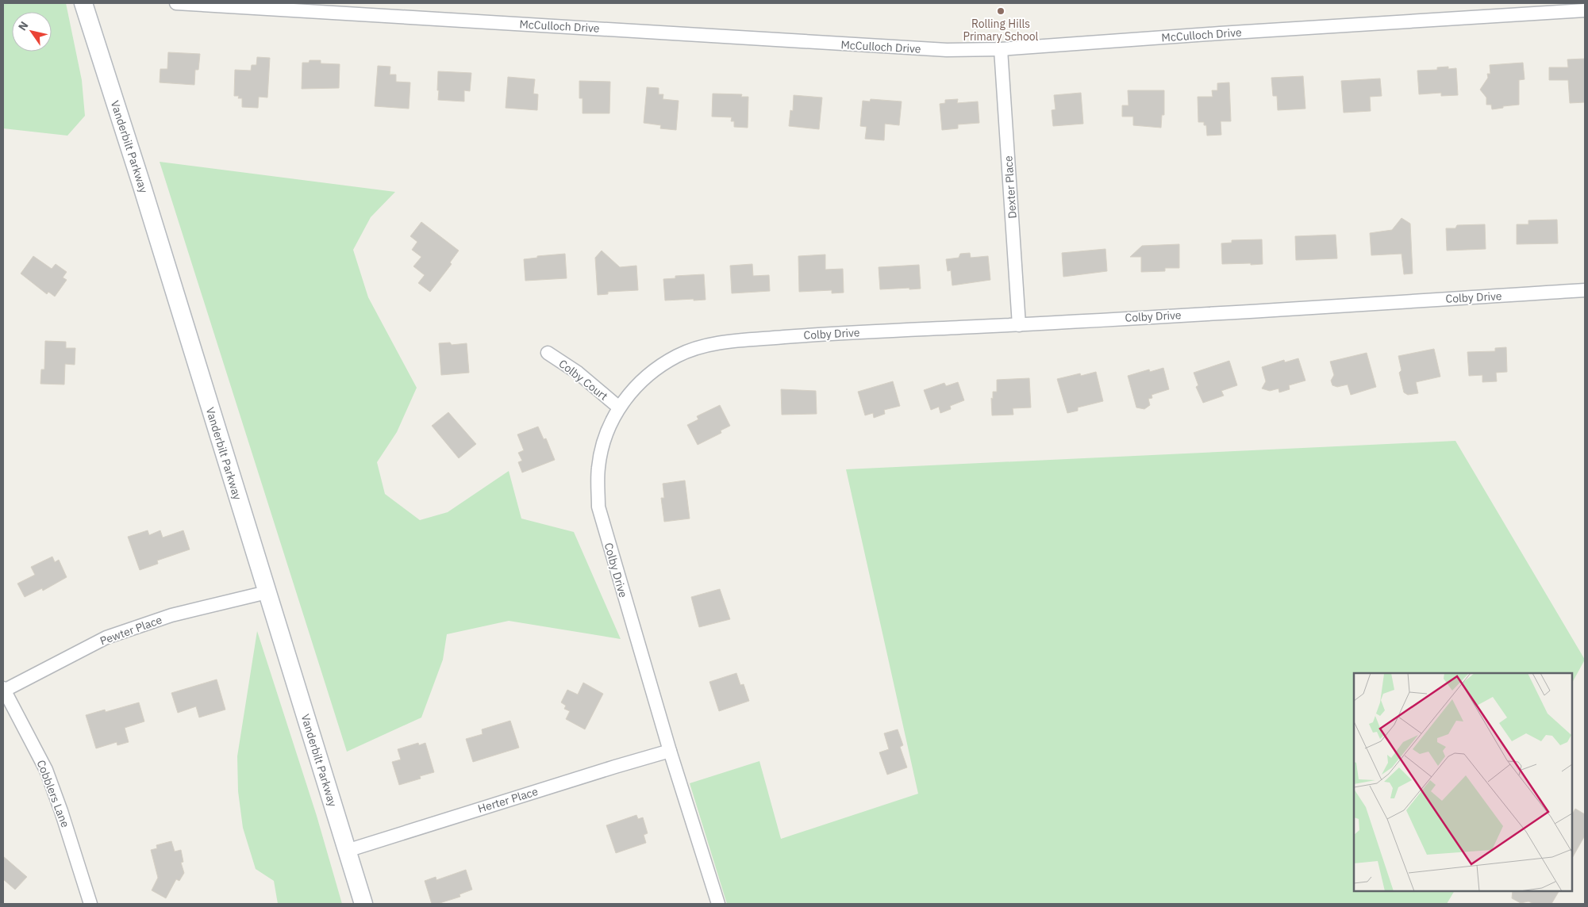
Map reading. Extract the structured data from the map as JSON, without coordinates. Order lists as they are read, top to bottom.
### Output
{
  "streets": {
    "main road": ["Vanderbilt Parkway"],
    "street": [
      "McCulloch Drive",
      "Dexter Place",
      "Colby Drive",
      "Colby Court",
      "Pewter Place",
      "Cobblers Lane",
      "Herter Place"
    ]
  },
  "crossings": [
    ["McCulloch Drive", "Dexter Place"],
    ["Vanderbilt Parkway", "Pewter Place"],
    ["Vanderbilt Parkway", "Herter Place"],
    ["Dexter Place", "Colby Drive"],
    ["Colby Drive", "Colby Court"],
    ["Colby Drive", "Herter Place"],
    ["Pewter Place", "Cobblers Lane"]
  ],
  "places": ["Rolling Hills Primary School"],
  "north": "top left"
}
